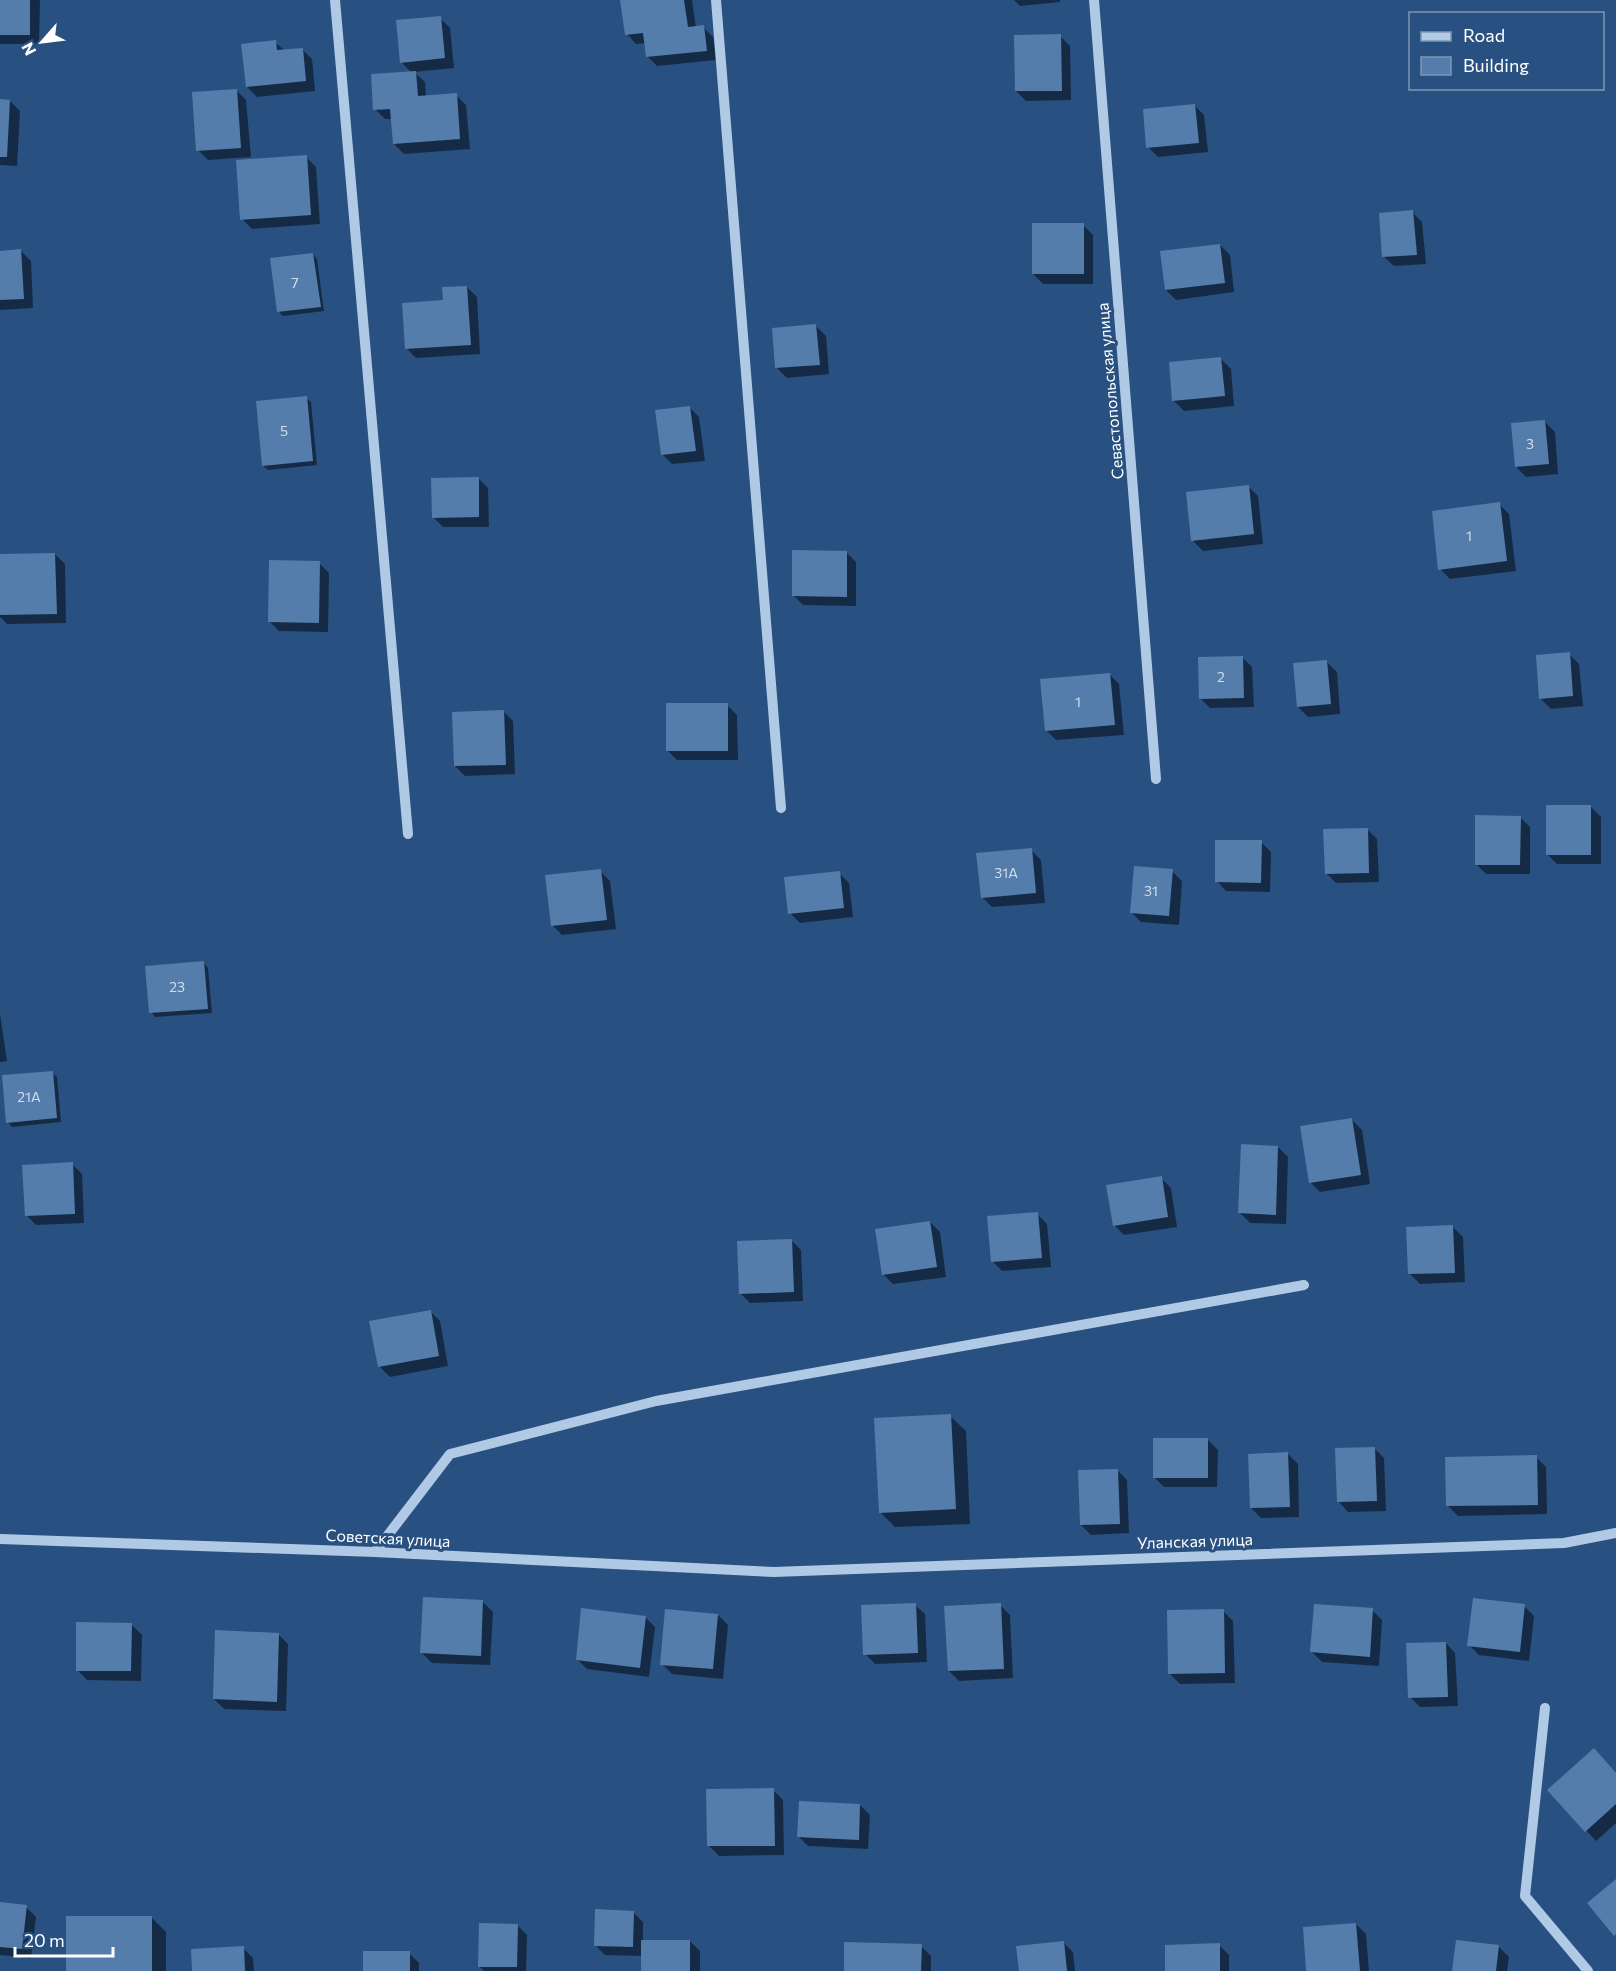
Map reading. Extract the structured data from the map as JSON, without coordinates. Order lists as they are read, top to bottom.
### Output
{
  "streets": {
    "street": ["Севастопольская улица", "Советская улица", "Уланская улица"]
  },
  "crossings": [
    ["Советская улица", "Уланская улица"]
  ],
  "house_numbers": [
    "7",
    "5",
    "3",
    "1",
    "2",
    "1",
    "31А",
    "31",
    "23",
    "21А"
  ],
  "legend": ["Road", "Building"],
  "scale_bar": "20 m",
  "north": "bottom left"
}
